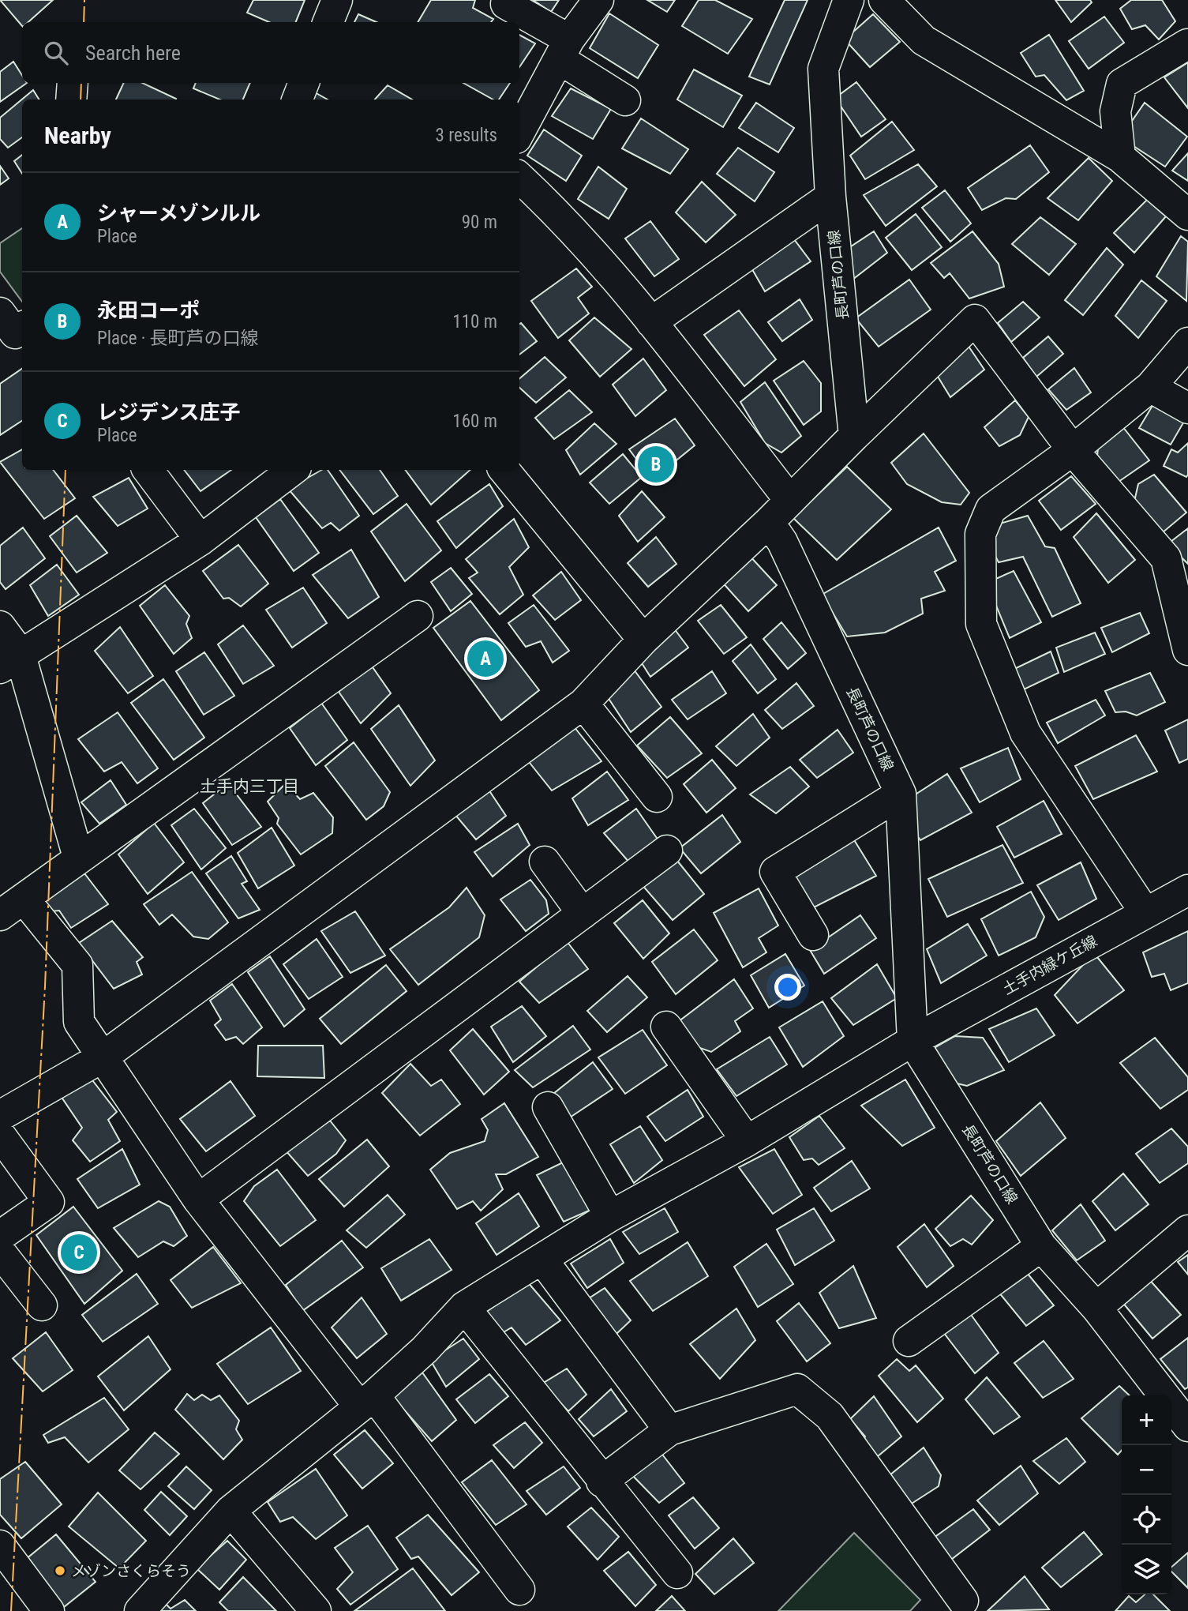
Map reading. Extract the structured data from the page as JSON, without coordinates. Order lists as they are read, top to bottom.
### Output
{
  "streets": {
    "street": ["長町芦の口線", "土手内緑ケ丘線"]
  },
  "crossings": [
    ["長町芦の口線", "土手内緑ケ丘線"]
  ],
  "districts": ["土手内三丁目"],
  "places": ["メゾンさくらそう"],
  "page": {
    "search": "Search here",
    "heading": ["Nearby", "3 results"],
    "list": [
      {
        "mark": "A",
        "name": "シャーメゾンルル",
        "note": "Place",
        "value": "90 m"
      },
      {
        "mark": "B",
        "name": "永田コーポ",
        "note": "Place · 長町芦の口線",
        "value": "110 m"
      },
      {
        "mark": "C",
        "name": "レジデンス庄子",
        "note": "Place",
        "value": "160 m"
      }
    ],
    "pins": ["B", "A", "C"],
    "map_buttons": ["+", "−"]
  }
}
